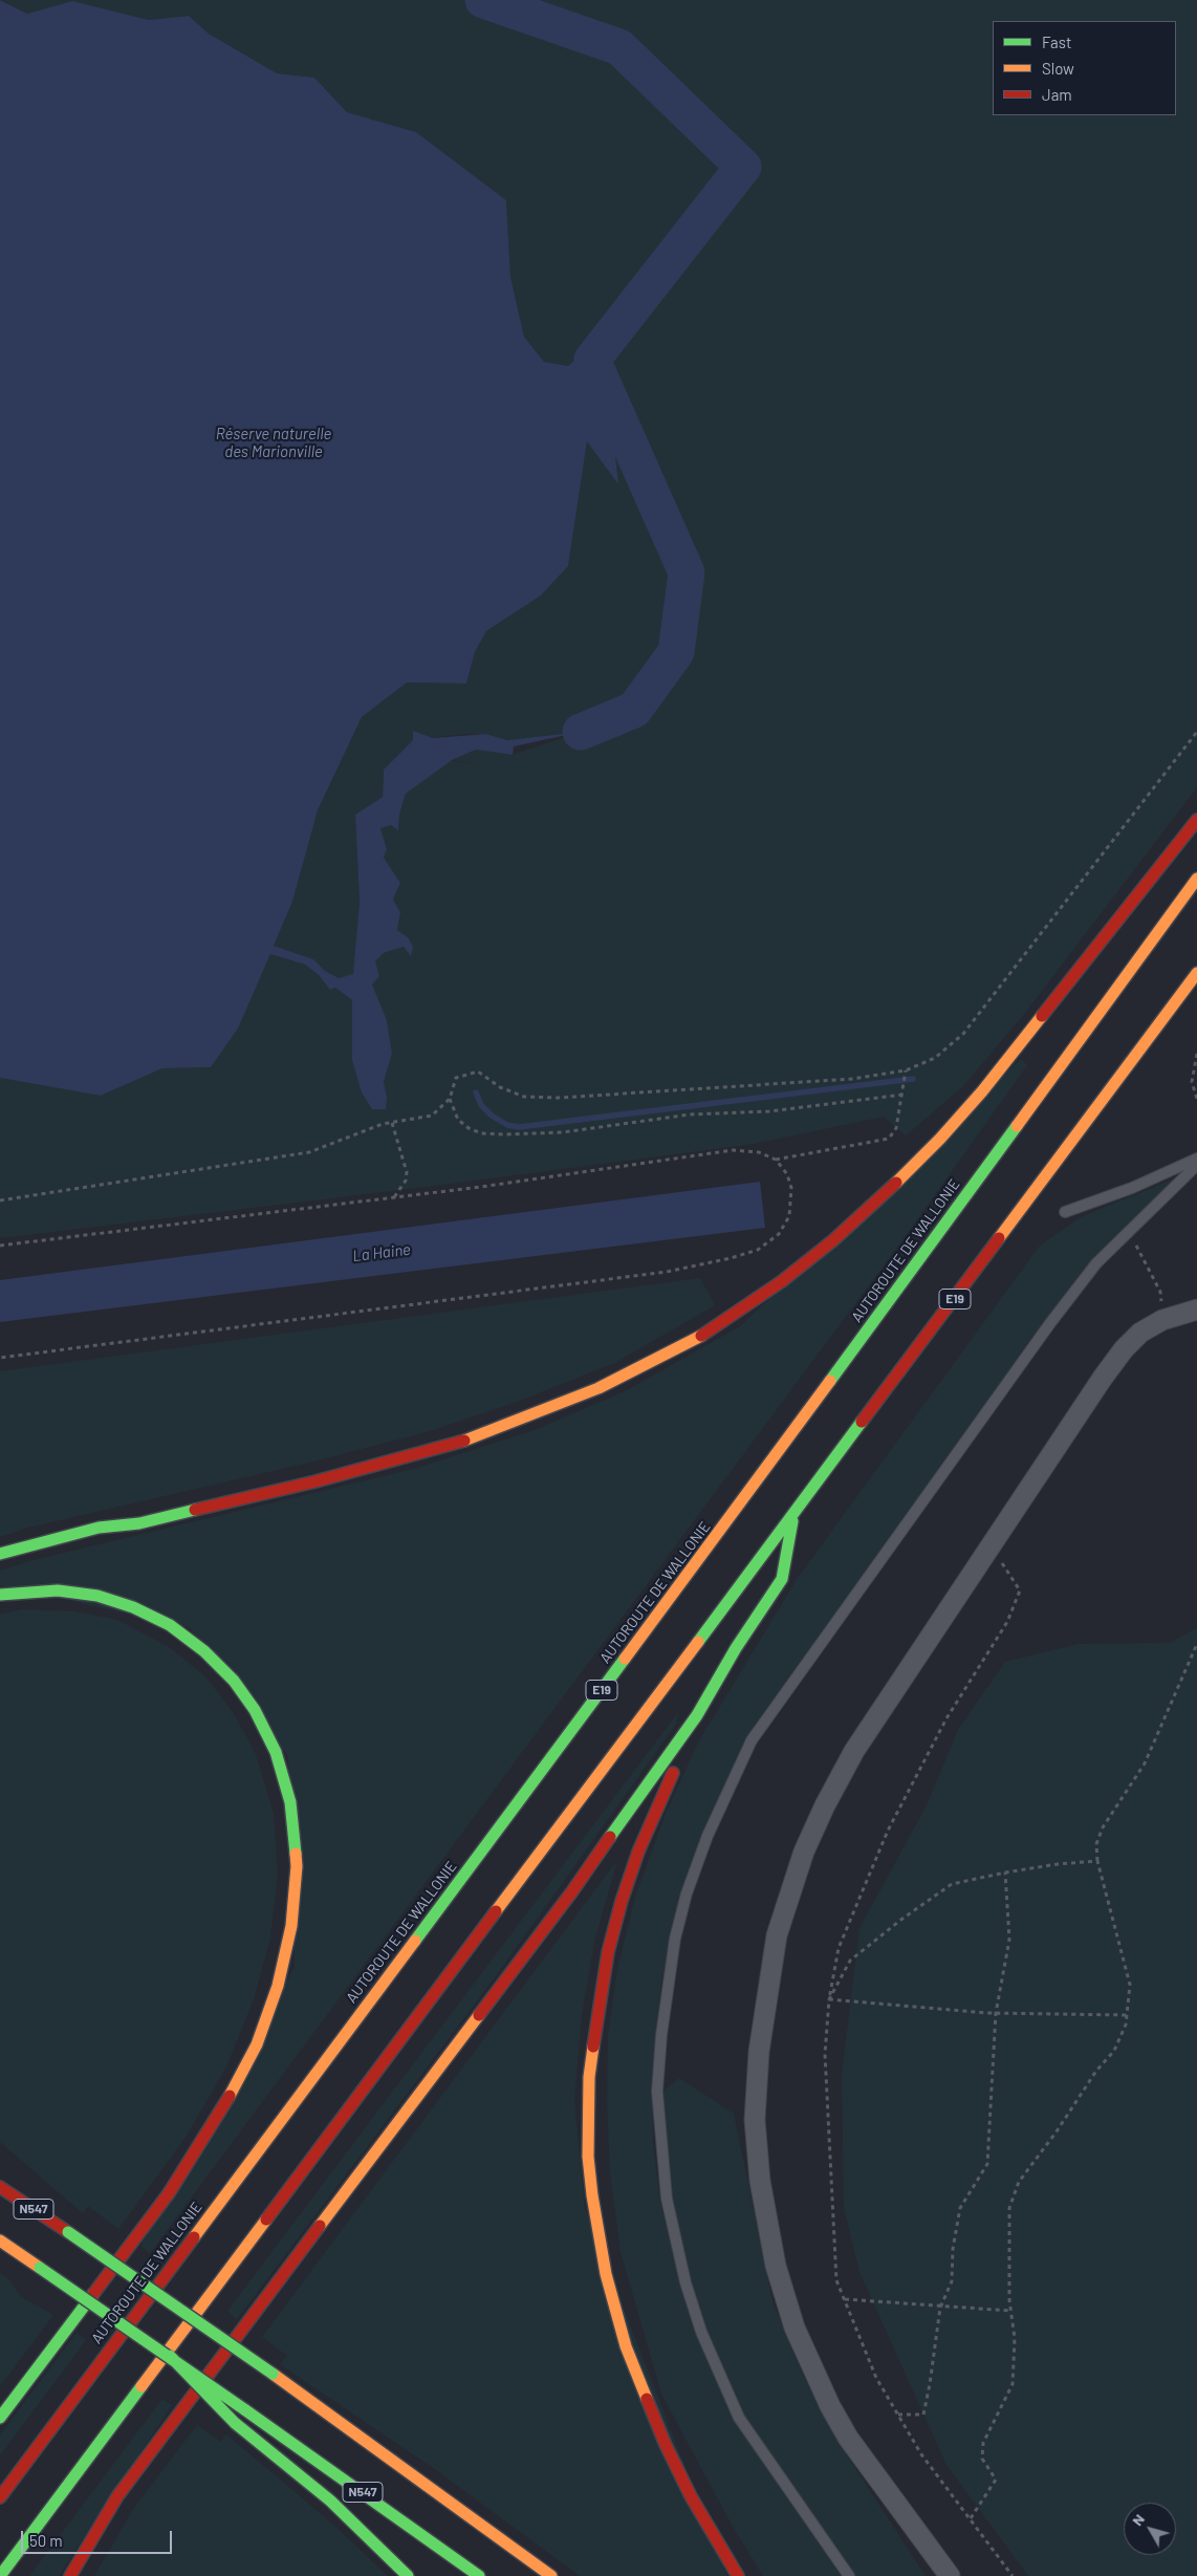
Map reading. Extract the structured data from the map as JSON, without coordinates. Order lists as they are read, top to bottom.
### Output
{
  "streets": {
    "main road": ["AUTOROUTE DE WALLONIE", "E19", "N547"]
  },
  "water": ["Réserve naturelle des Marionville", "La Haine"],
  "legend": ["Fast", "Slow", "Jam"],
  "scale_bar": "50 m",
  "north": "top left"
}
